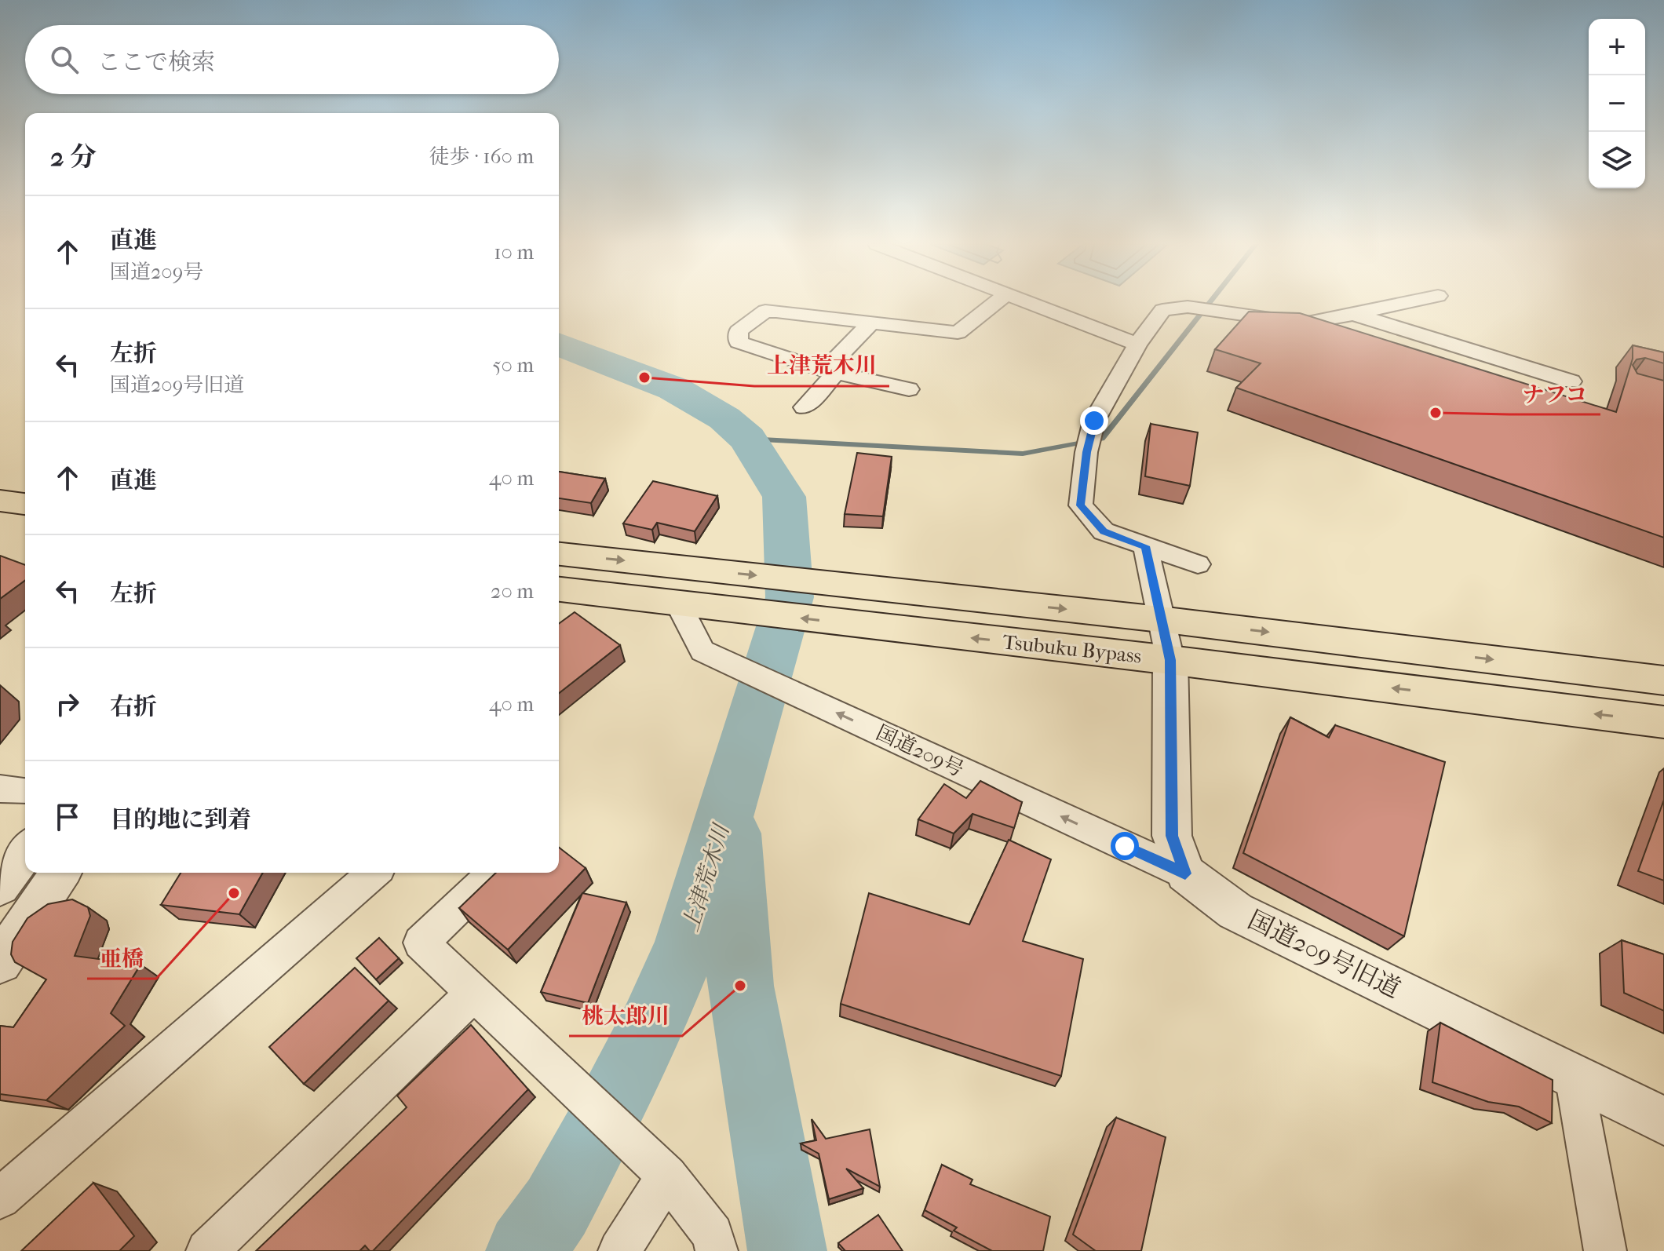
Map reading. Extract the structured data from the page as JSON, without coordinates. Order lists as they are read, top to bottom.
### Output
{
  "streets": {
    "highway": ["Tsubuku Bypass"],
    "street": ["国道209号", "国道209号旧道"]
  },
  "crossings": [
    ["Tsubuku Bypass", "国道209号"],
    ["国道209号", "国道209号旧道"]
  ],
  "one_way": ["国道209号"],
  "water": ["上津荒木川"],
  "places": [
    "上津荒木川",
    "ナフコ",
    "亜橋",
    "桃太郎川"
  ],
  "page": {
    "map_buttons": ["+", "−"],
    "search": "ここで検索",
    "heading": ["2 分", "徒歩 · 160 m"],
    "list": [
      ["直進", "国道209号", "10 m"],
      ["左折", "国道209号旧道", "50 m"],
      ["直進", "40 m"],
      ["左折", "20 m"],
      ["右折", "40 m"],
      "目的地に到着"
    ]
  }
}
